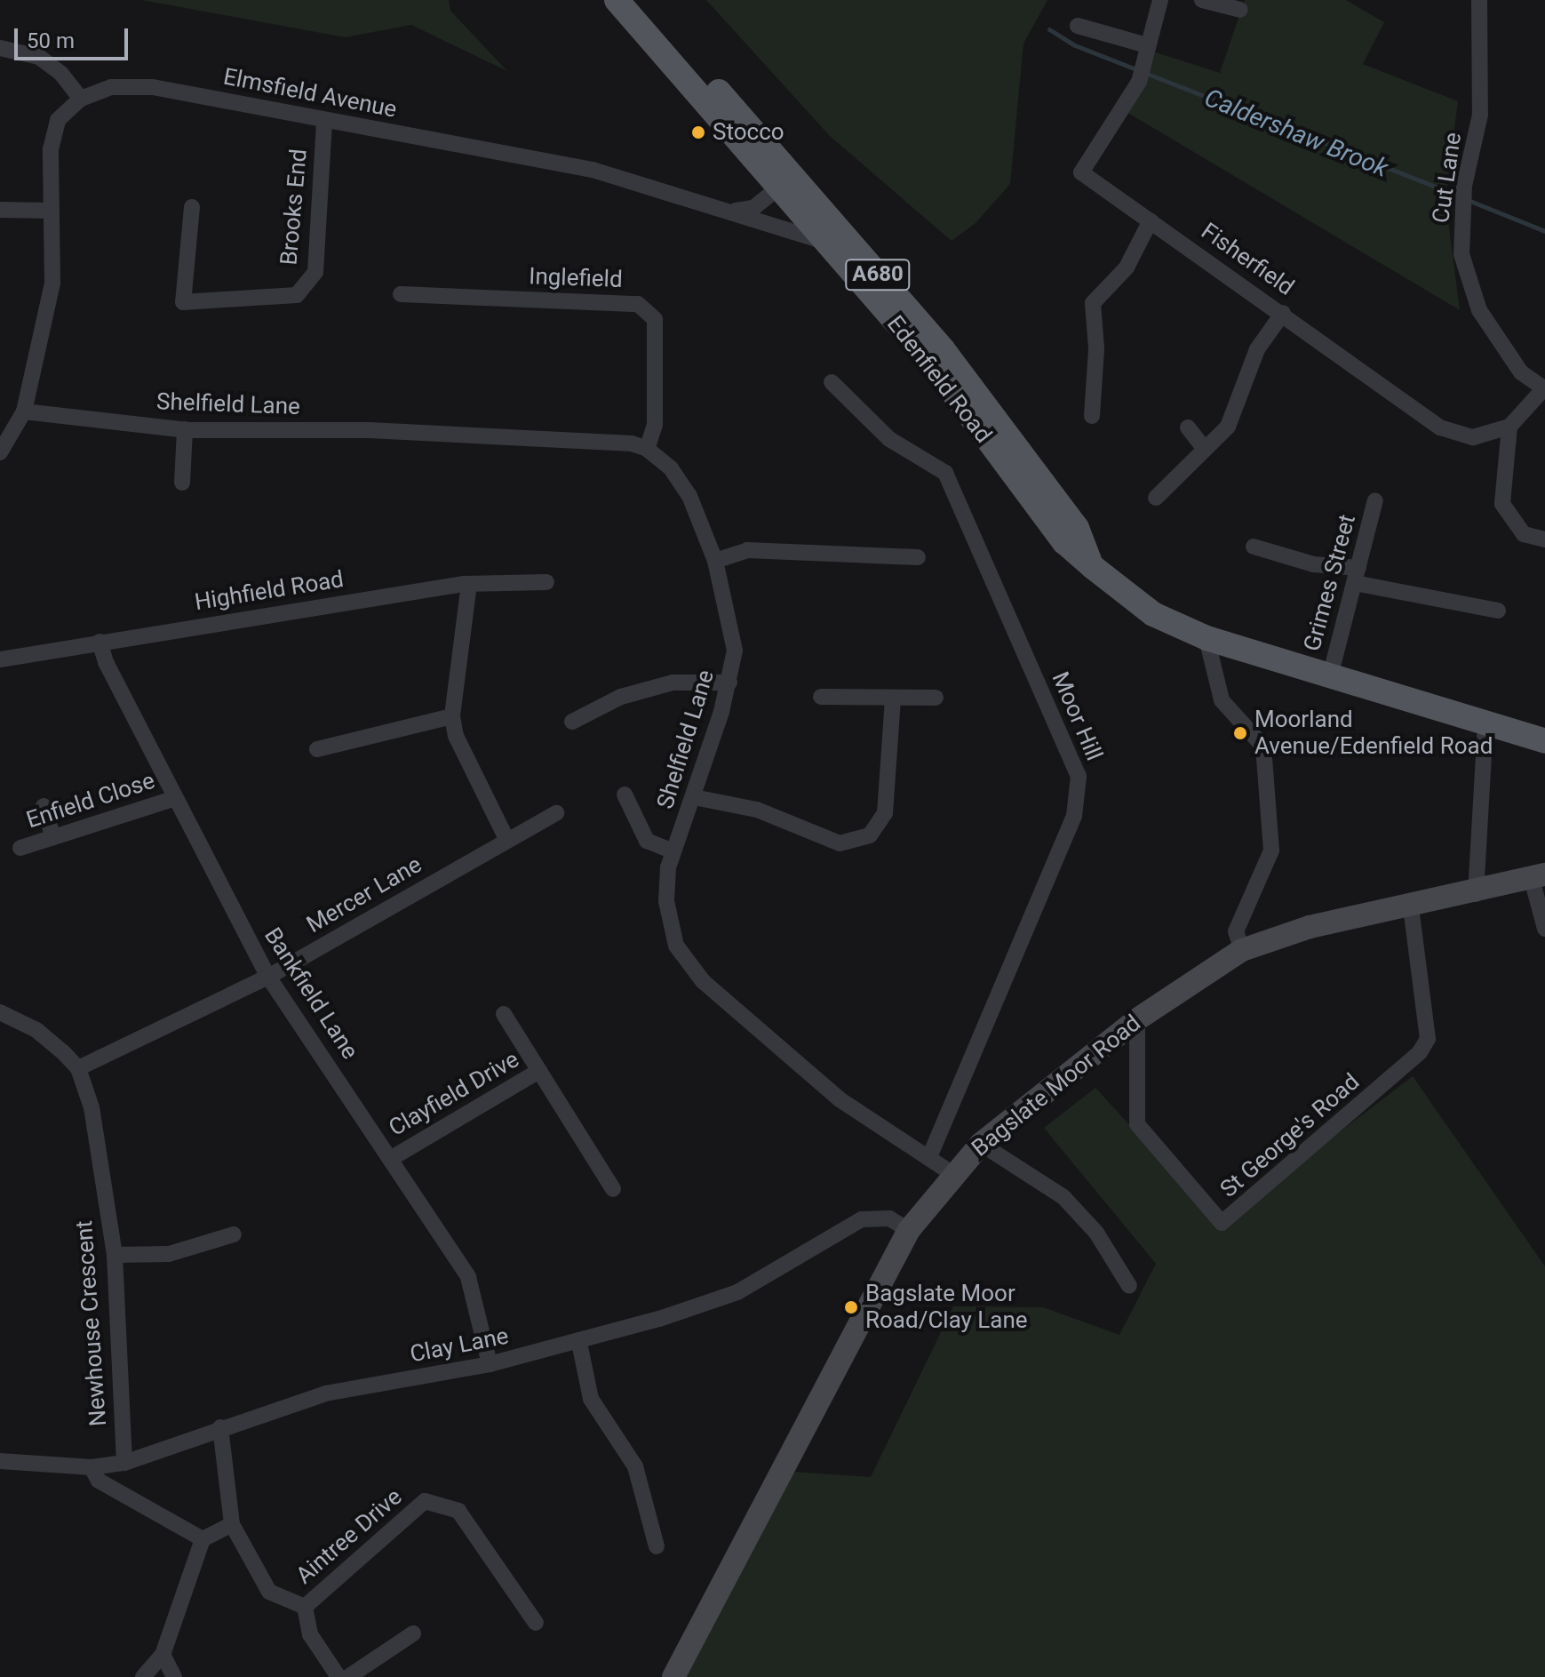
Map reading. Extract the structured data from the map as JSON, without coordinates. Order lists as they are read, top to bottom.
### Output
{
  "streets": {
    "main road": ["A680", "Edenfield Road"],
    "street": [
      "Elmsfield Avenue",
      "Cut Lane",
      "Brooks End",
      "Fisherfield",
      "Inglefield",
      "Shelfield Lane",
      "Grimes Street",
      "Highfield Road",
      "Moor Hill",
      "Enfield Close",
      "Mercer Lane",
      "Bankfield Lane",
      "Bagslate Moor Road",
      "Clayfield Drive",
      "St George's Road",
      "Newhouse Crescent",
      "Clay Lane",
      "Aintree Drive"
    ]
  },
  "crossings": [
    ["Elmsfield Avenue", "Brooks End"],
    ["Elmsfield Avenue", "Edenfield Road"],
    ["Elmsfield Avenue", "Shelfield Lane"],
    ["Inglefield", "Shelfield Lane"],
    ["Edenfield Road", "Grimes Street"],
    ["Shelfield Lane", "Moor Hill"],
    ["Shelfield Lane", "Bagslate Moor Road"],
    ["Highfield Road", "Bankfield Lane"],
    ["Enfield Close", "Bankfield Lane"],
    ["Mercer Lane", "Bankfield Lane"],
    ["Mercer Lane", "Newhouse Crescent"],
    ["Bankfield Lane", "Clayfield Drive"],
    ["Bankfield Lane", "Clay Lane"],
    ["Bagslate Moor Road", "St George's Road"],
    ["Bagslate Moor Road", "Clay Lane"],
    ["Newhouse Crescent", "Clay Lane"]
  ],
  "water": ["Caldershaw Brook"],
  "places": ["Stocco", "Moorland Avenue/Edenfield Road", "Bagslate Moor Road/Clay Lane"],
  "scale_bar": "50 m"
}
